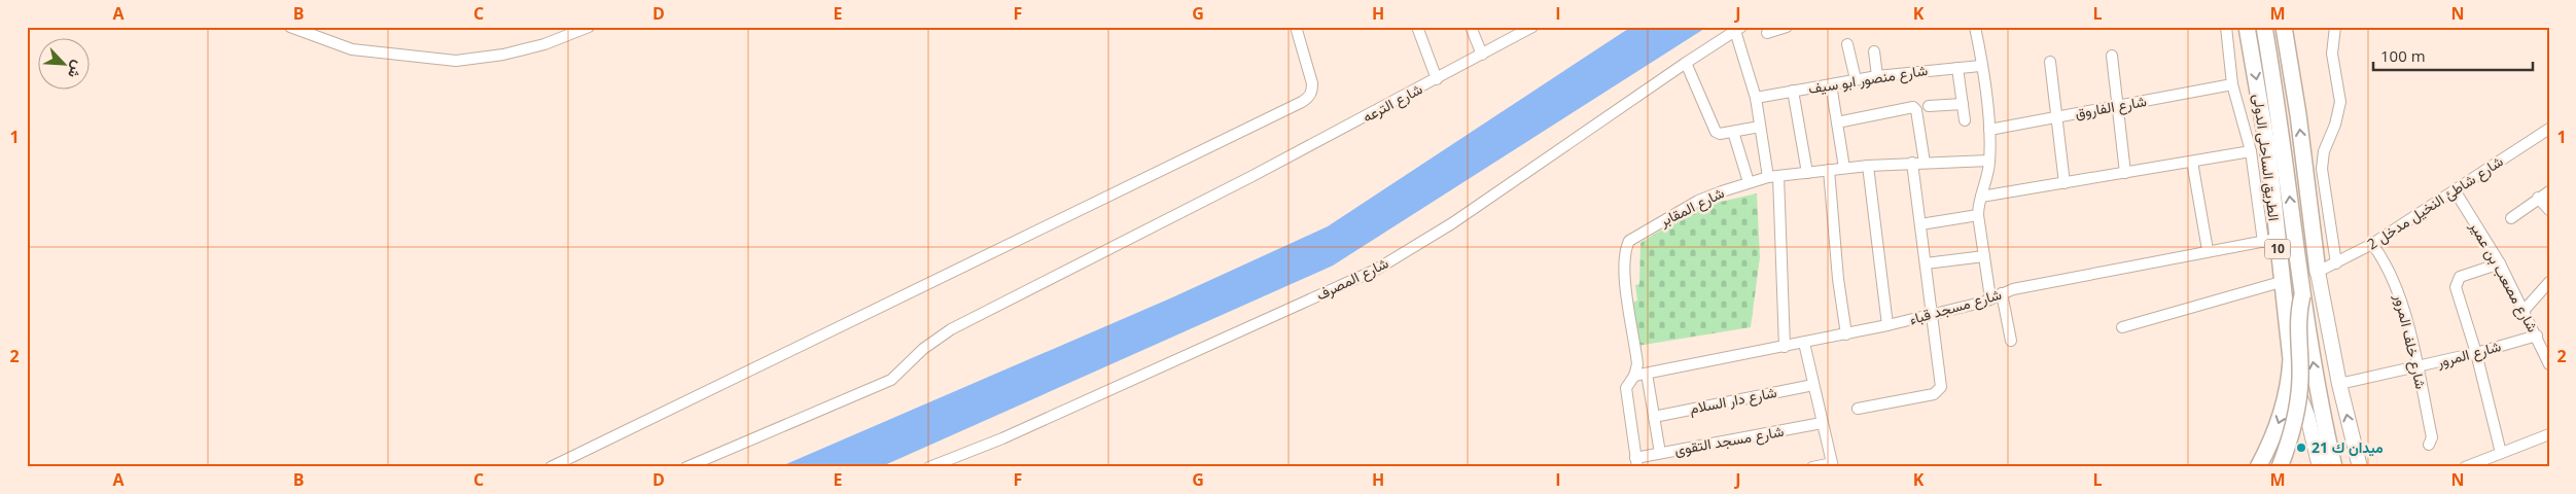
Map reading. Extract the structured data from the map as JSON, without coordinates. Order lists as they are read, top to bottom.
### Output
{
  "streets": {
    "highway": ["الطريق الساحلى الدولى", "10"],
    "street": [
      "شارع منصور ابو سيف",
      "شارع الترعه",
      "شارع الفاروق",
      "شارع شاطئ النخيل مدخل 2",
      "شارع المقابر",
      "شارع مصعب بن عمير",
      "شارع المصرف",
      "شارع مسجد قباء",
      "شارع خلف المرور",
      "شارع المرور",
      "شارع دار السلام",
      "شارع مسجد التقوى"
    ]
  },
  "crossings": [
    ["الطريق الساحلى الدولى", "10"],
    ["الطريق الساحلى الدولى", "شارع مسجد قباء"],
    ["شارع شاطئ النخيل مدخل 2", "شارع مصعب بن عمير"],
    ["شارع شاطئ النخيل مدخل 2", "شارع خلف المرور"],
    ["شارع المقابر", "شارع مسجد قباء"],
    ["شارع المقابر", "شارع مسجد التقوى"],
    ["شارع مصعب بن عمير", "شارع المرور"],
    ["شارع خلف المرور", "شارع المرور"]
  ],
  "places": ["ميدان ك 21"],
  "scale_bar": "100 m",
  "north": "bottom right",
  "grid": {
    "columns": [
      "A",
      "B",
      "C",
      "D",
      "E",
      "F",
      "G",
      "H",
      "I",
      "J",
      "K",
      "L",
      "M",
      "N"
    ],
    "rows": ["1", "2"]
  }
}
